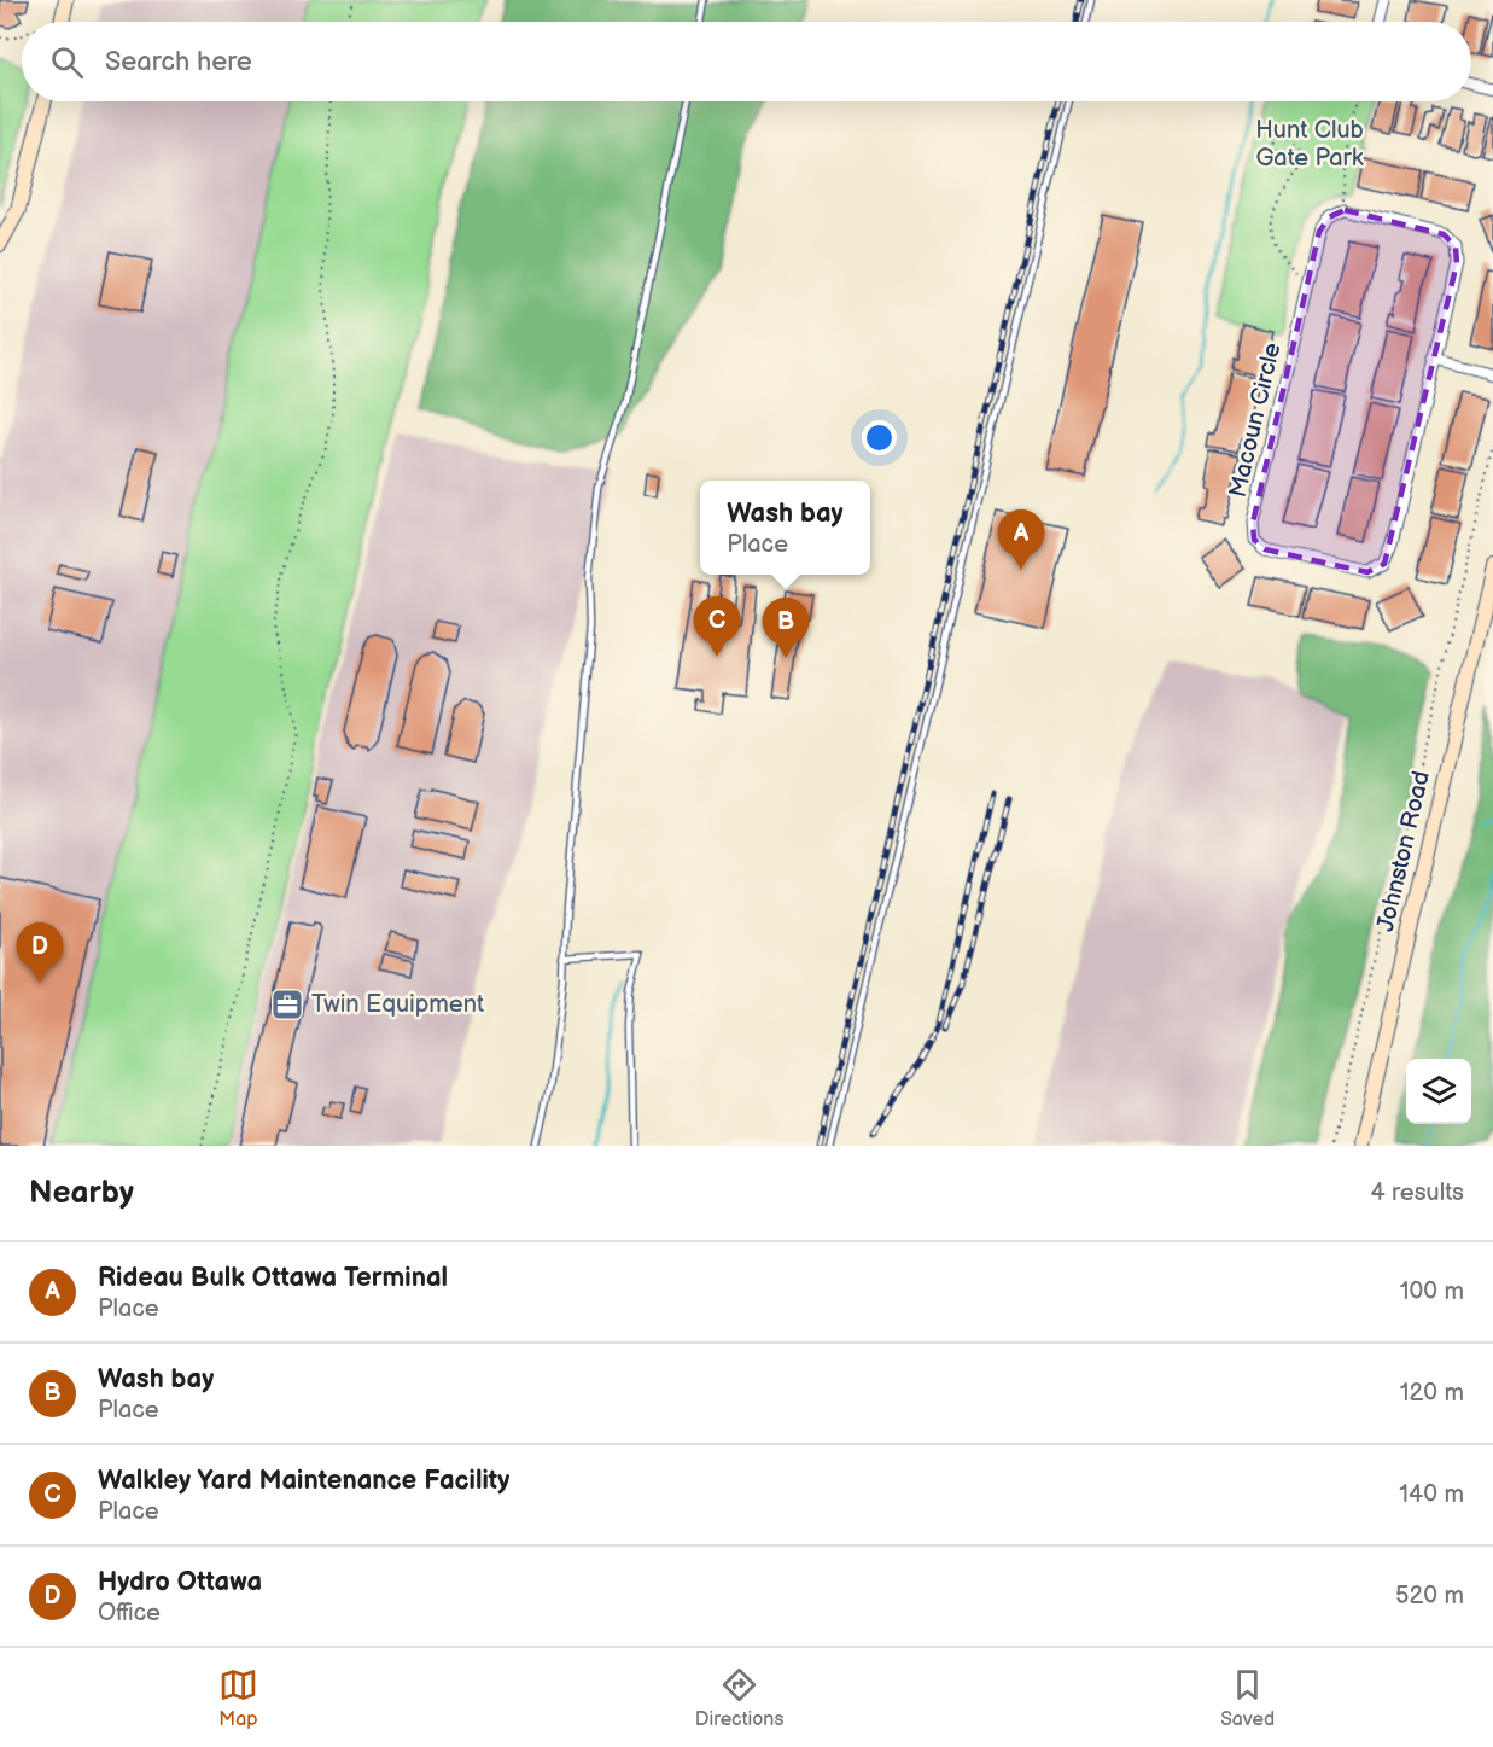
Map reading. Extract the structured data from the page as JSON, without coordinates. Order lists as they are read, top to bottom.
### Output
{
  "streets": {
    "street": ["Macoun Circle", "Johnston Road"]
  },
  "parks": ["Hunt Club Gate Park"],
  "places": {
    "office": ["Twin Equipment"]
  },
  "page": {
    "search": "Search here",
    "popup": ["Wash bay", "Place"],
    "pins": [
      "A",
      "C",
      "B",
      "D"
    ],
    "heading": ["Nearby", "4 results"],
    "list": [
      {
        "mark": "A",
        "name": "Rideau Bulk Ottawa Terminal",
        "note": "Place",
        "value": "100 m"
      },
      {
        "mark": "B",
        "name": "Wash bay",
        "note": "Place",
        "value": "120 m"
      },
      {
        "mark": "C",
        "name": "Walkley Yard Maintenance Facility",
        "note": "Place",
        "value": "140 m"
      },
      {
        "mark": "D",
        "name": "Hydro Ottawa",
        "note": "Office",
        "value": "520 m"
      }
    ],
    "nav": ["Map", "Directions", "Saved"]
  }
}
